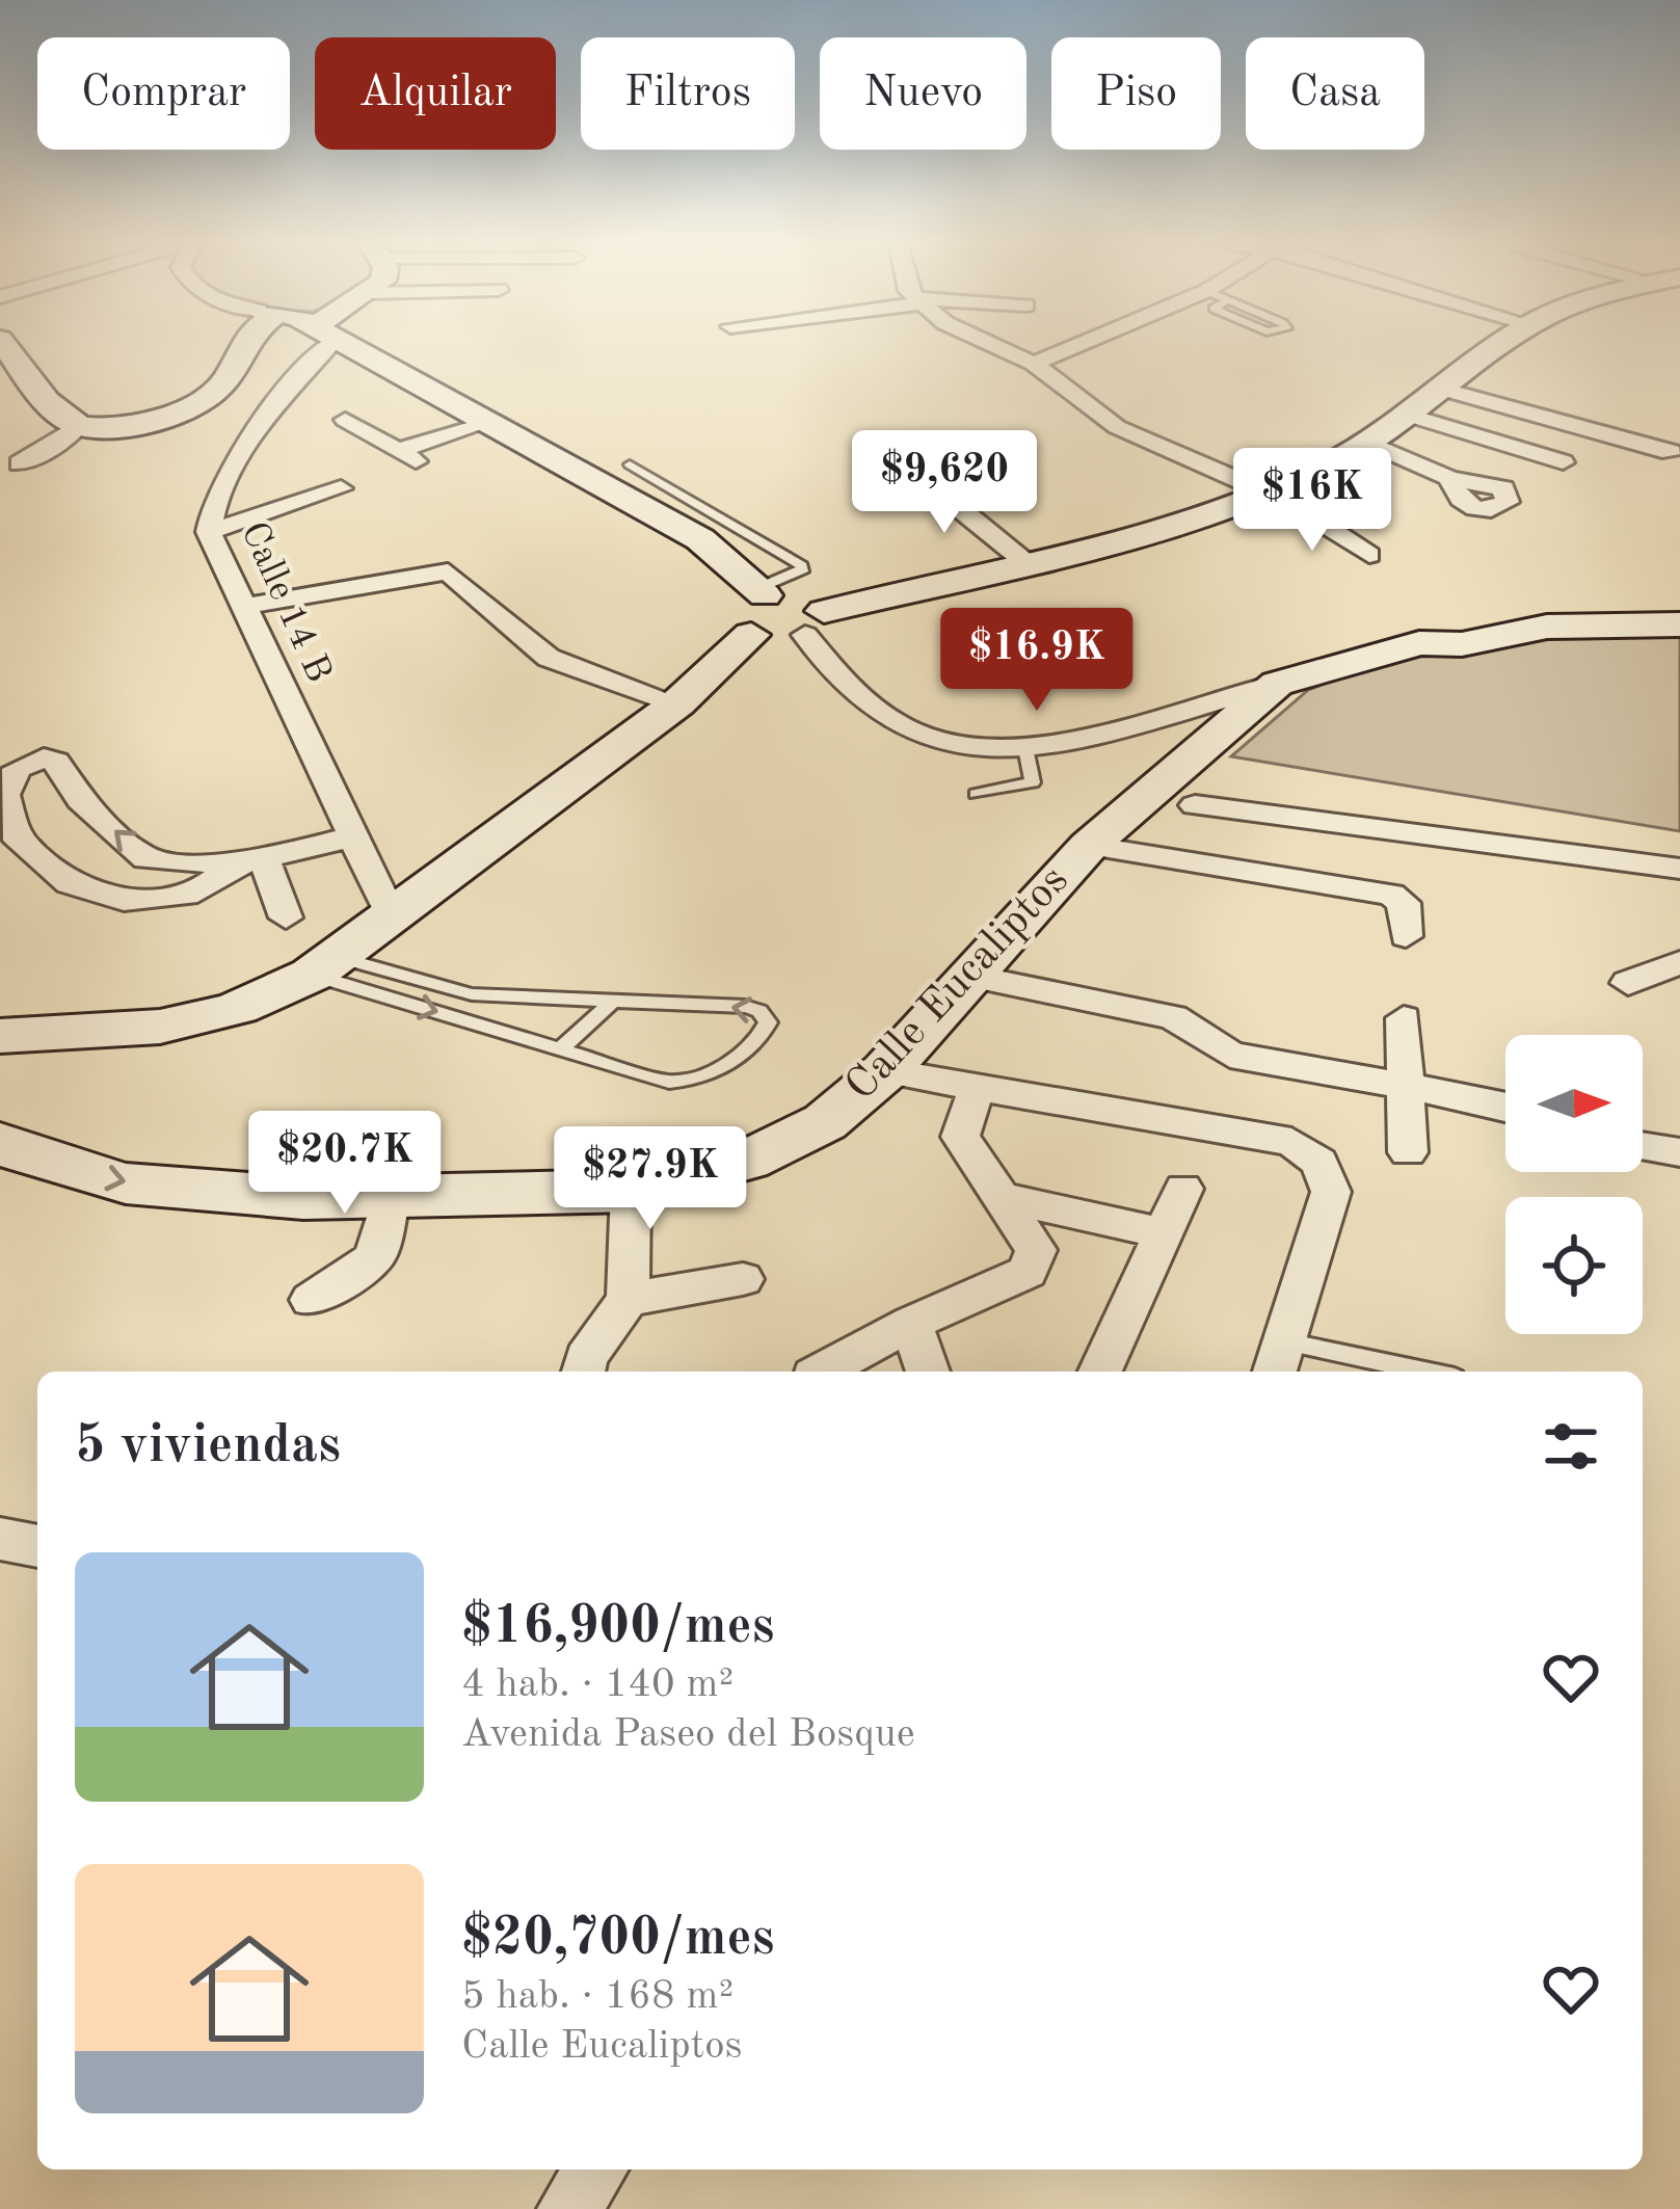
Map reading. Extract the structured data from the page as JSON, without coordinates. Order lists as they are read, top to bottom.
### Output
{
  "streets": {
    "main road": ["Calle Eucaliptos"],
    "street": ["Calle 14 B"]
  },
  "north": "right",
  "page": {
    "chip": [
      "Comprar",
      "Alquilar",
      "Filtros",
      "Nuevo",
      "Piso",
      "Casa"
    ],
    "price": [
      "$9,620",
      "$16K",
      "$16.9K",
      "$20.7K",
      "$27.9K"
    ],
    "heading": "5 viviendas",
    "list": [
      {
        "name": "$16,900/mes",
        "note": "4 hab. · 140 m² · Avenida Paseo del Bosque"
      },
      {
        "name": "$20,700/mes",
        "note": "5 hab. · 168 m² · Calle Eucaliptos"
      }
    ]
  }
}
